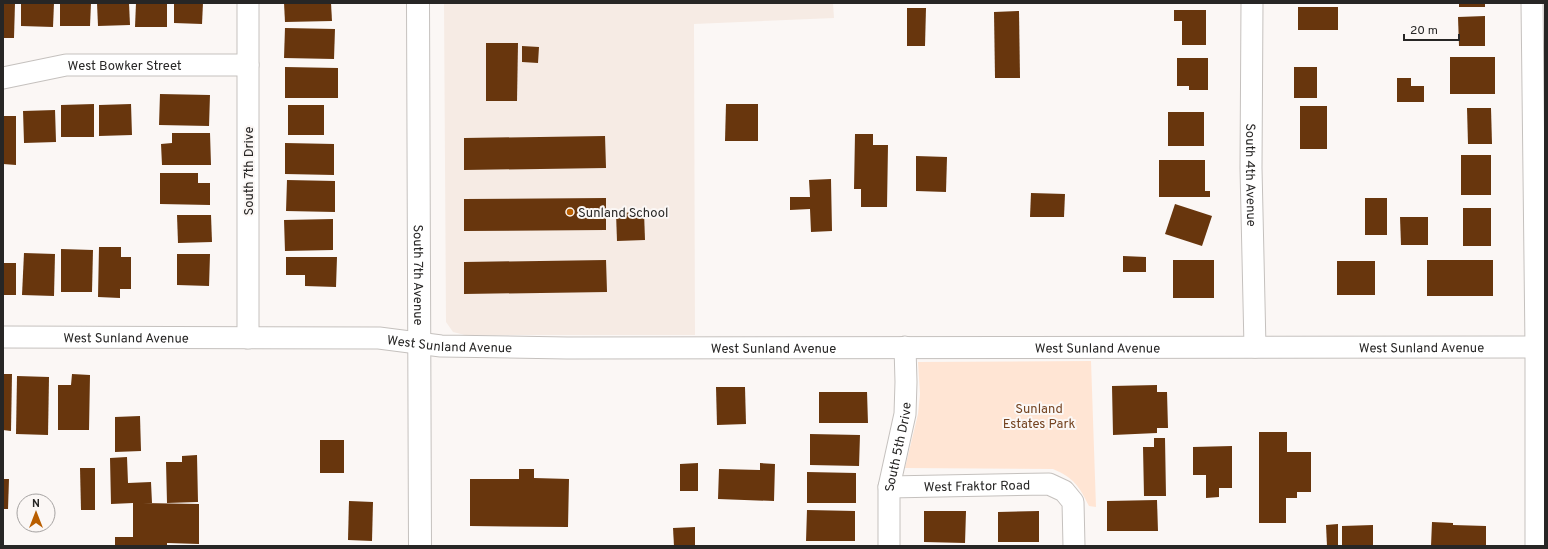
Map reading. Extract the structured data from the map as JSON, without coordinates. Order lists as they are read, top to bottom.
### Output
{
  "streets": {
    "main road": ["South 7th Avenue"],
    "street": [
      "West Bowker Street",
      "South 7th Drive",
      "South 4th Avenue",
      "West Sunland Avenue",
      "South 5th Drive",
      "West Fraktor Road"
    ]
  },
  "crossings": [
    ["West Bowker Street", "South 7th Drive"],
    ["South 7th Drive", "West Sunland Avenue"],
    ["South 4th Avenue", "West Sunland Avenue"],
    ["South 7th Avenue", "West Sunland Avenue"],
    ["West Sunland Avenue", "South 5th Drive"],
    ["South 5th Drive", "West Fraktor Road"]
  ],
  "parks": ["Sunland Estates Park"],
  "places": ["Sunland School"],
  "scale_bar": "20 m",
  "north": "top"
}
